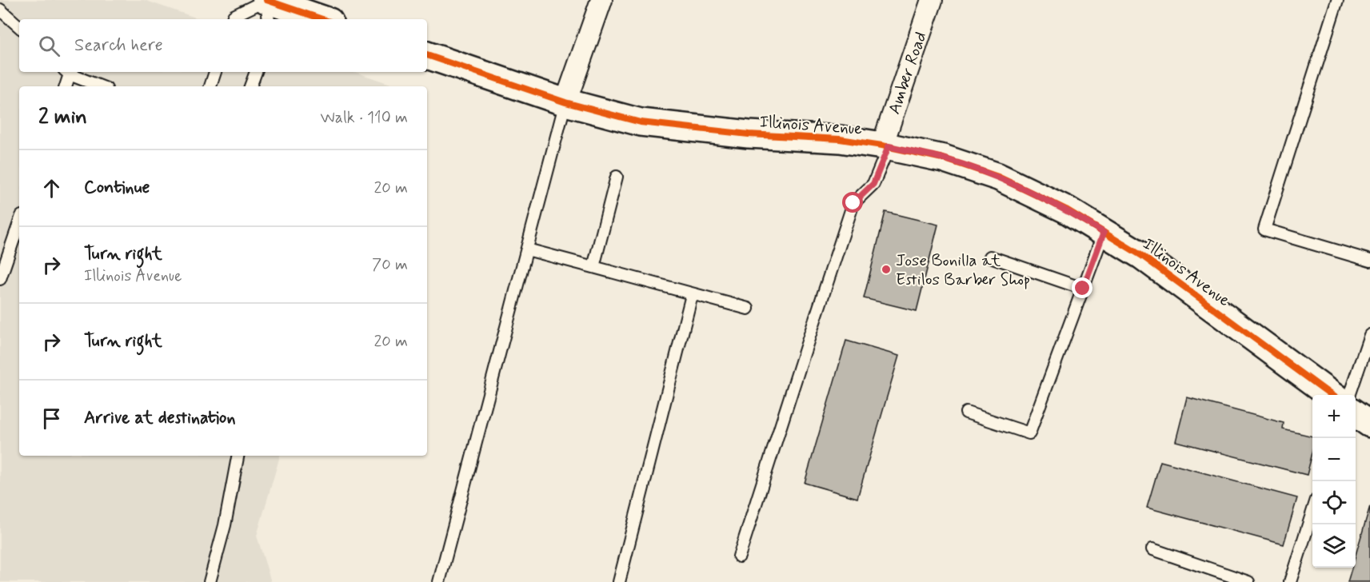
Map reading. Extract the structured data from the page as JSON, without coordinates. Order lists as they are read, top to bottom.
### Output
{
  "streets": {
    "street": ["Amber Road", "Illinois Avenue"]
  },
  "crossings": [
    ["Amber Road", "Illinois Avenue"]
  ],
  "places": ["Jose Bonilla at Estilos Barber Shop"],
  "page": {
    "search": "Search here",
    "heading": ["2 min", "Walk · 110 m"],
    "list": [
      ["Continue", "20 m"],
      ["Turn right", "Illinois Avenue", "70 m"],
      ["Turn right", "20 m"],
      "Arrive at destination"
    ],
    "map_buttons": ["+", "−"]
  }
}
